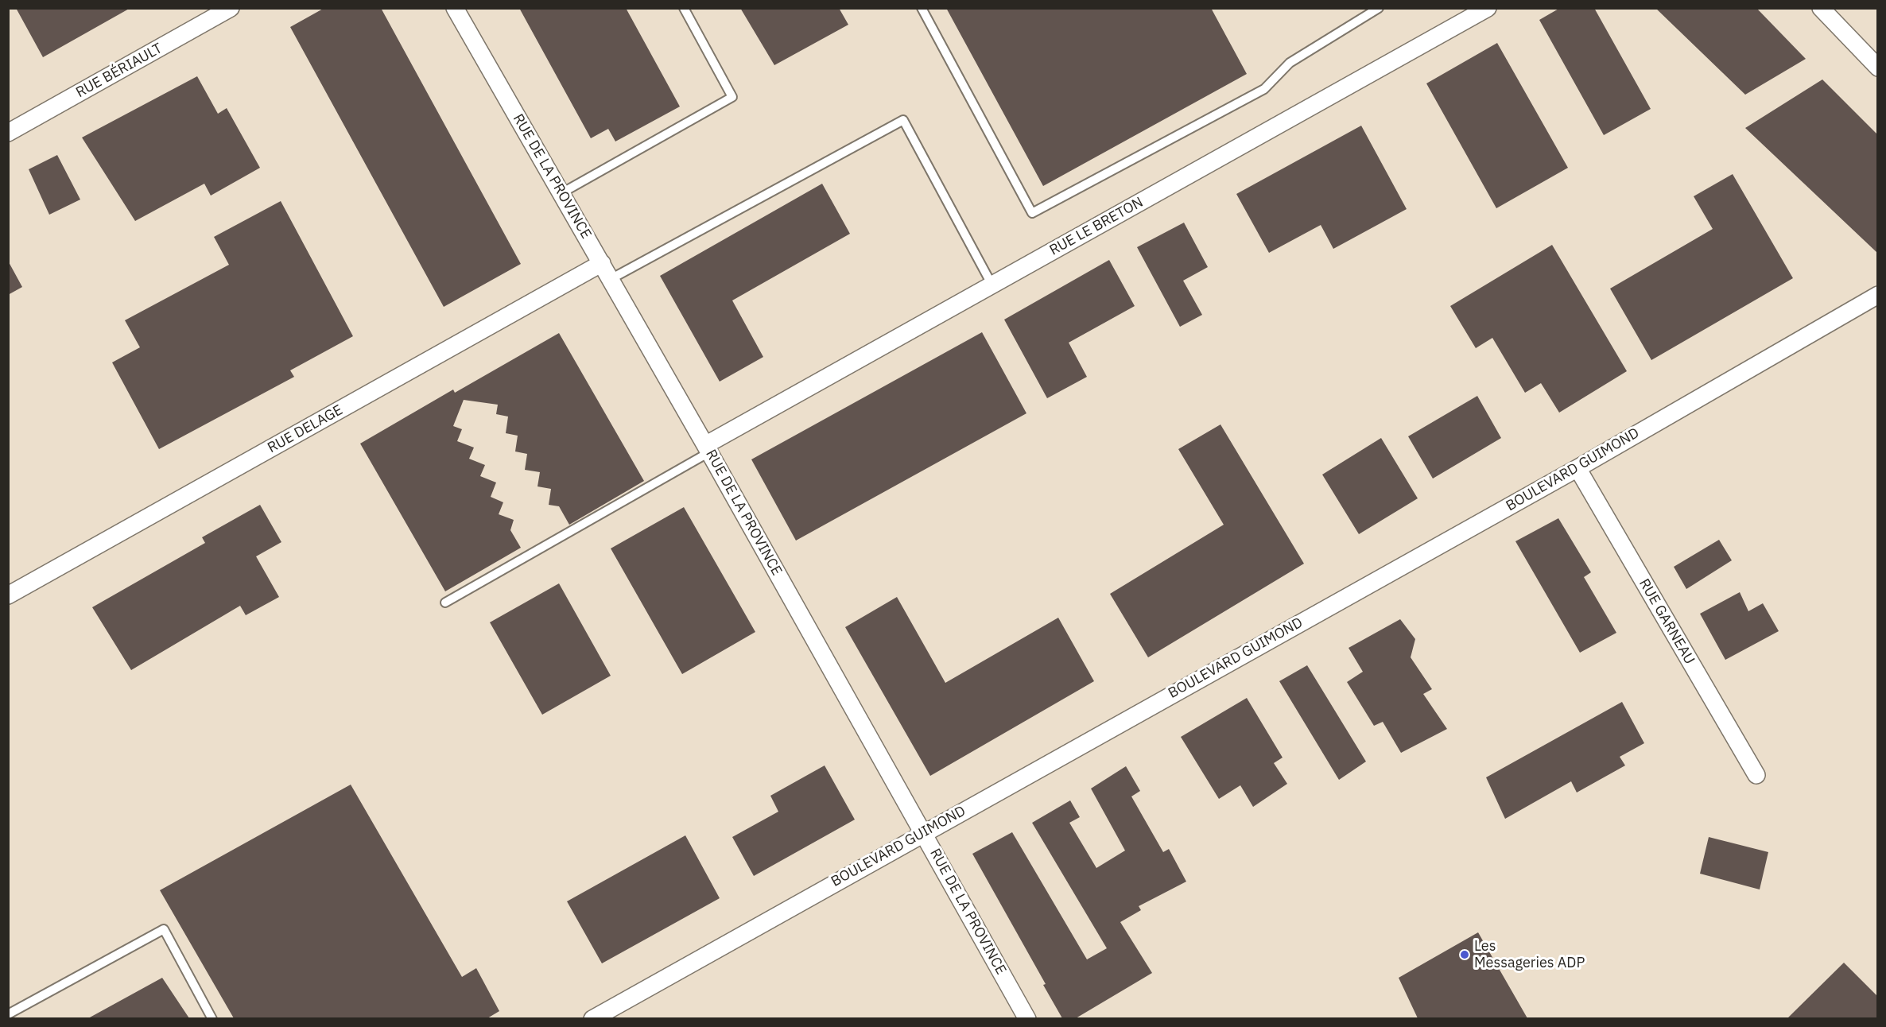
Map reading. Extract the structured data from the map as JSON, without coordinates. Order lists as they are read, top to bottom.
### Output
{
  "streets": {
    "street": [
      "RUE BÉRIAULT",
      "RUE DE LA PROVINCE",
      "RUE LE BRETON",
      "RUE DELAGE",
      "BOULEVARD GUIMOND",
      "RUE GARNEAU"
    ]
  },
  "crossings": [
    ["RUE DE LA PROVINCE", "RUE LE BRETON"],
    ["RUE DE LA PROVINCE", "RUE DELAGE"],
    ["RUE DE LA PROVINCE", "BOULEVARD GUIMOND"],
    ["BOULEVARD GUIMOND", "RUE GARNEAU"]
  ],
  "places": ["Les Messageries ADP"]
}
